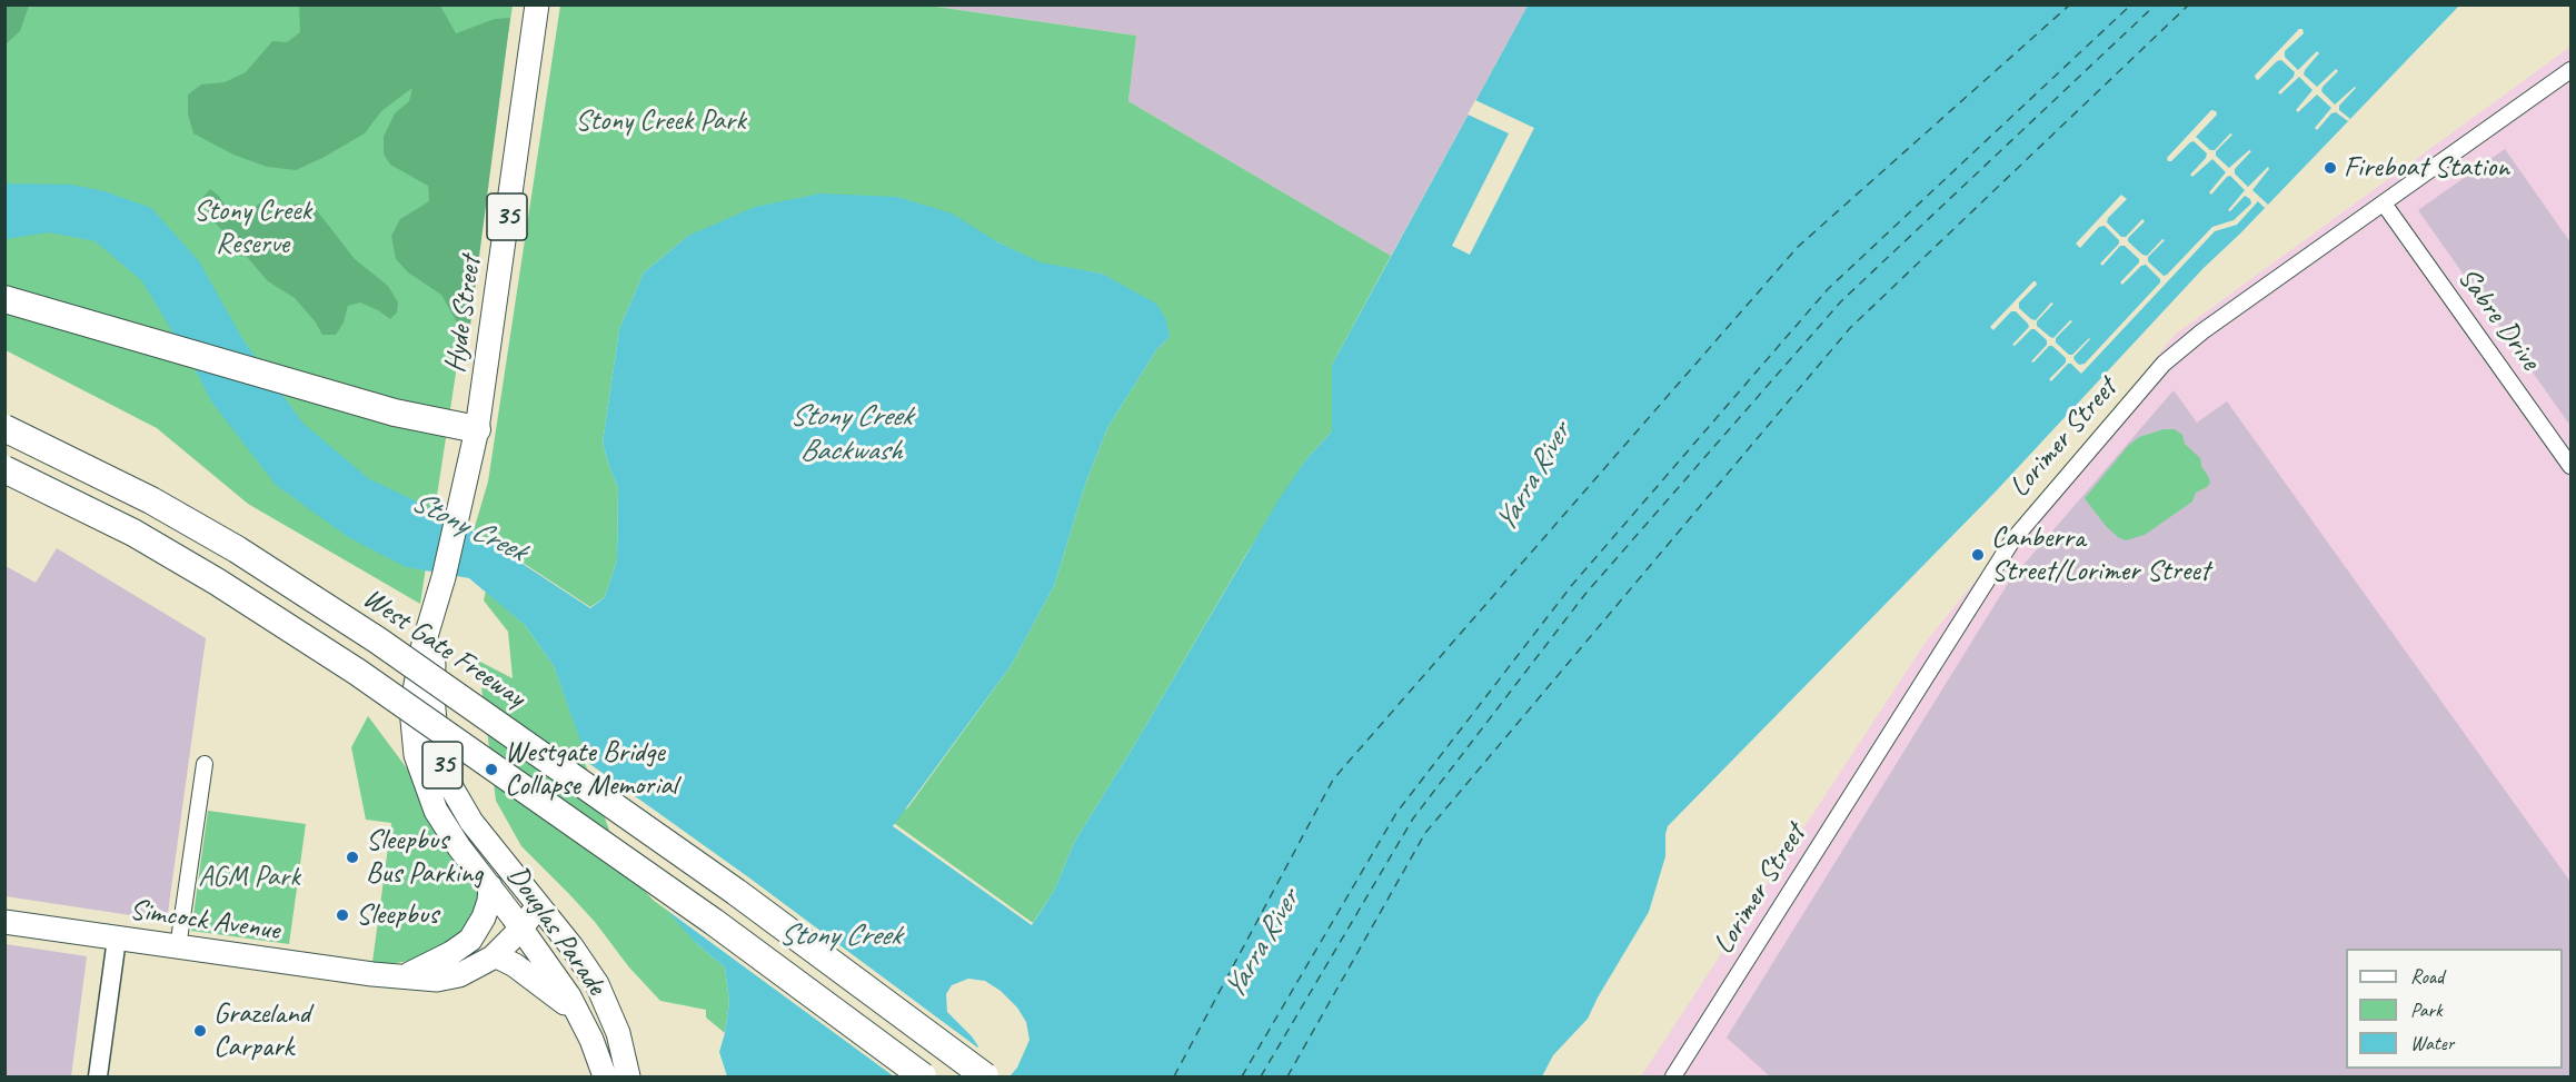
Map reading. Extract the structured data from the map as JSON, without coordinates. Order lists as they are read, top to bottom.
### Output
{
  "streets": {
    "highway": ["West Gate Freeway"],
    "main road": [
      "35",
      "Hyde Street",
      "Simcock Avenue",
      "Douglas Parade"
    ],
    "street": ["Sabre Drive", "Lorimer Street"]
  },
  "crossings": [
    ["Hyde Street", "Douglas Parade"],
    ["Sabre Drive", "Lorimer Street"],
    ["Simcock Avenue", "Douglas Parade"]
  ],
  "water": ["Stony Creek Backwash", "Yarra River", "Stony Creek"],
  "parks": ["Stony Creek Park", "Stony Creek Reserve", "AGM Park"],
  "places": [
    "Fireboat Station",
    "Canberra Street/Lorimer Street",
    "Westgate Bridge Collapse Memorial",
    "Sleepbus Bus Parking",
    "Sleepbus",
    "Grazeland Carpark"
  ],
  "legend": ["Road", "Park", "Water"]
}
